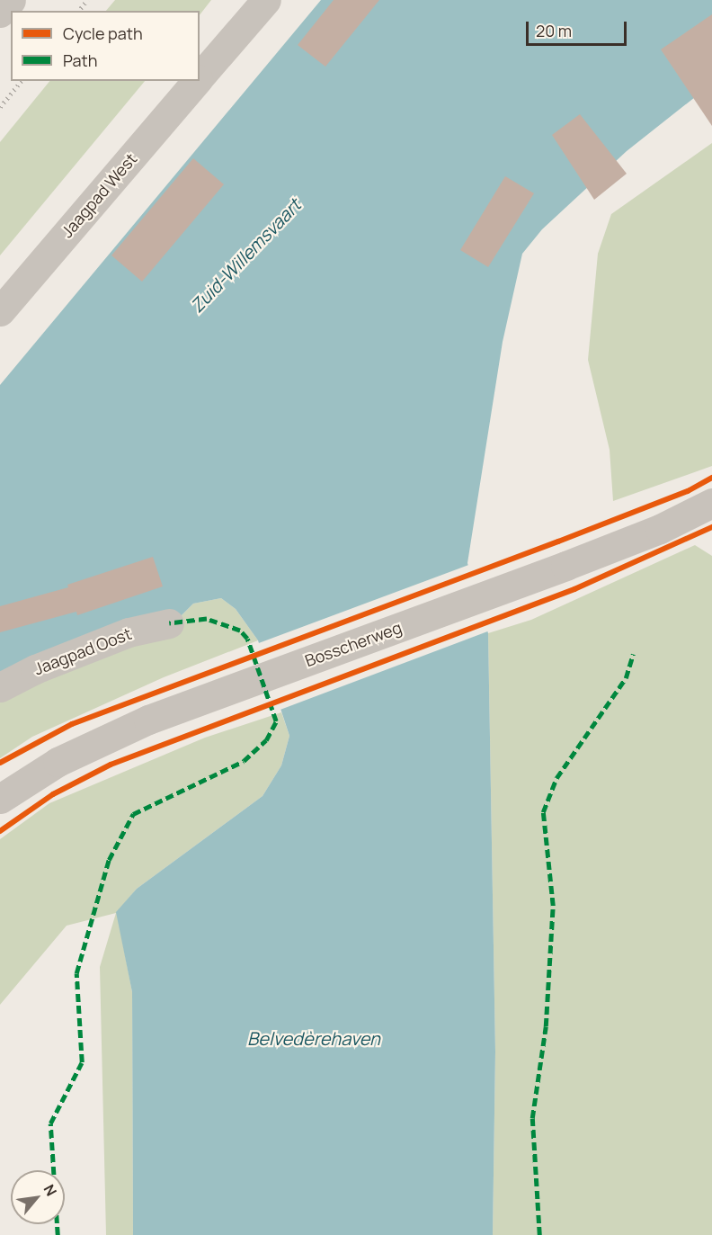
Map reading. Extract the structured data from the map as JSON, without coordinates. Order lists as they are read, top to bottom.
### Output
{
  "streets": {
    "street": ["Jaagpad West", "Bosscherweg", "Jaagpad Oost"]
  },
  "water": ["Zuid-Willemsvaart", "Belvedèrehaven"],
  "legend": ["Cycle path", "Path"],
  "scale_bar": "20 m",
  "north": "top right"
}
